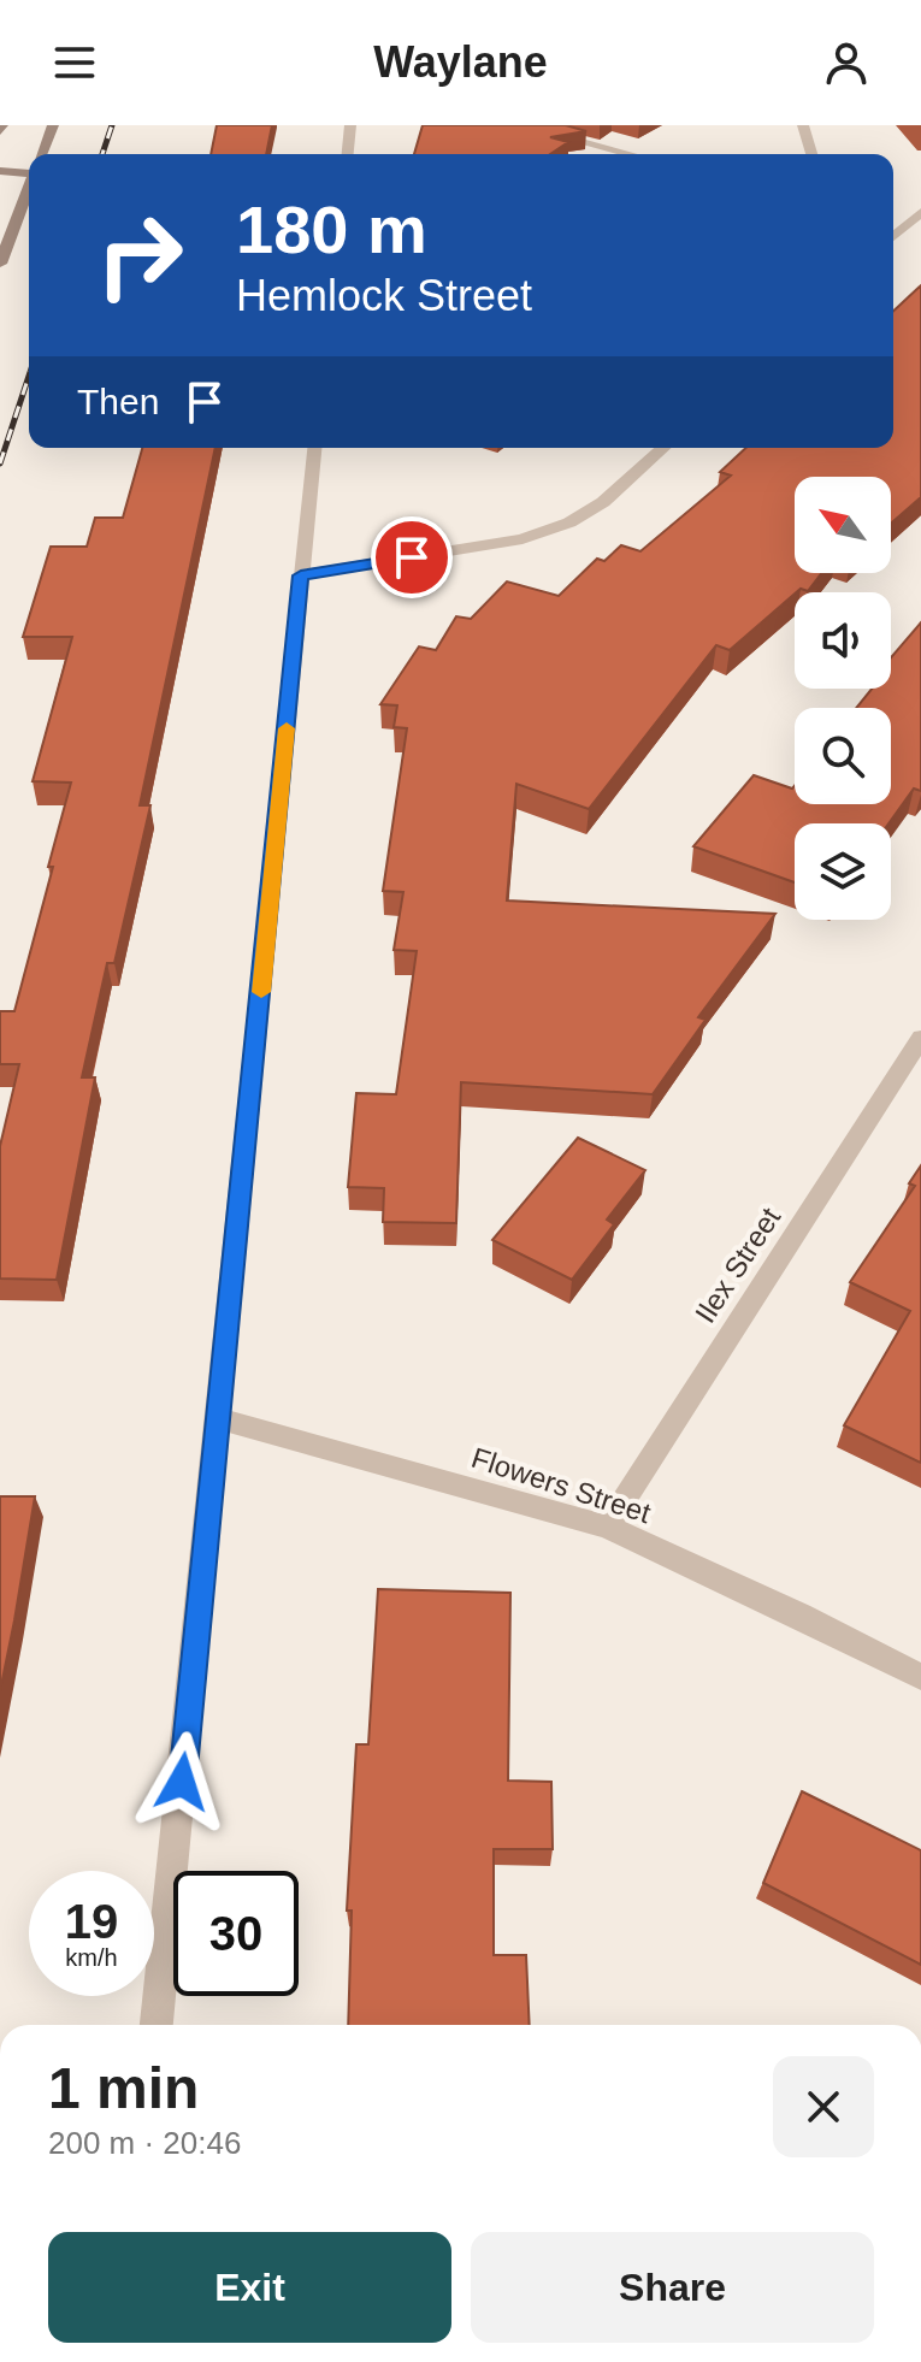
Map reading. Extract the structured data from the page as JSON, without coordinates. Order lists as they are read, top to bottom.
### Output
{
  "streets": {
    "street": ["Ilex Street", "Flowers Street"]
  },
  "crossings": [
    ["Ilex Street", "Flowers Street"]
  ],
  "north": "top left",
  "page": {
    "header": "Waylane",
    "turn": ["180 m", "Hemlock Street"],
    "then": "Then",
    "speed": "19 km/h",
    "limit": "30",
    "heading": ["1 min", "200 m · 20:46"],
    "buttons": ["Exit", "Share"]
  }
}
